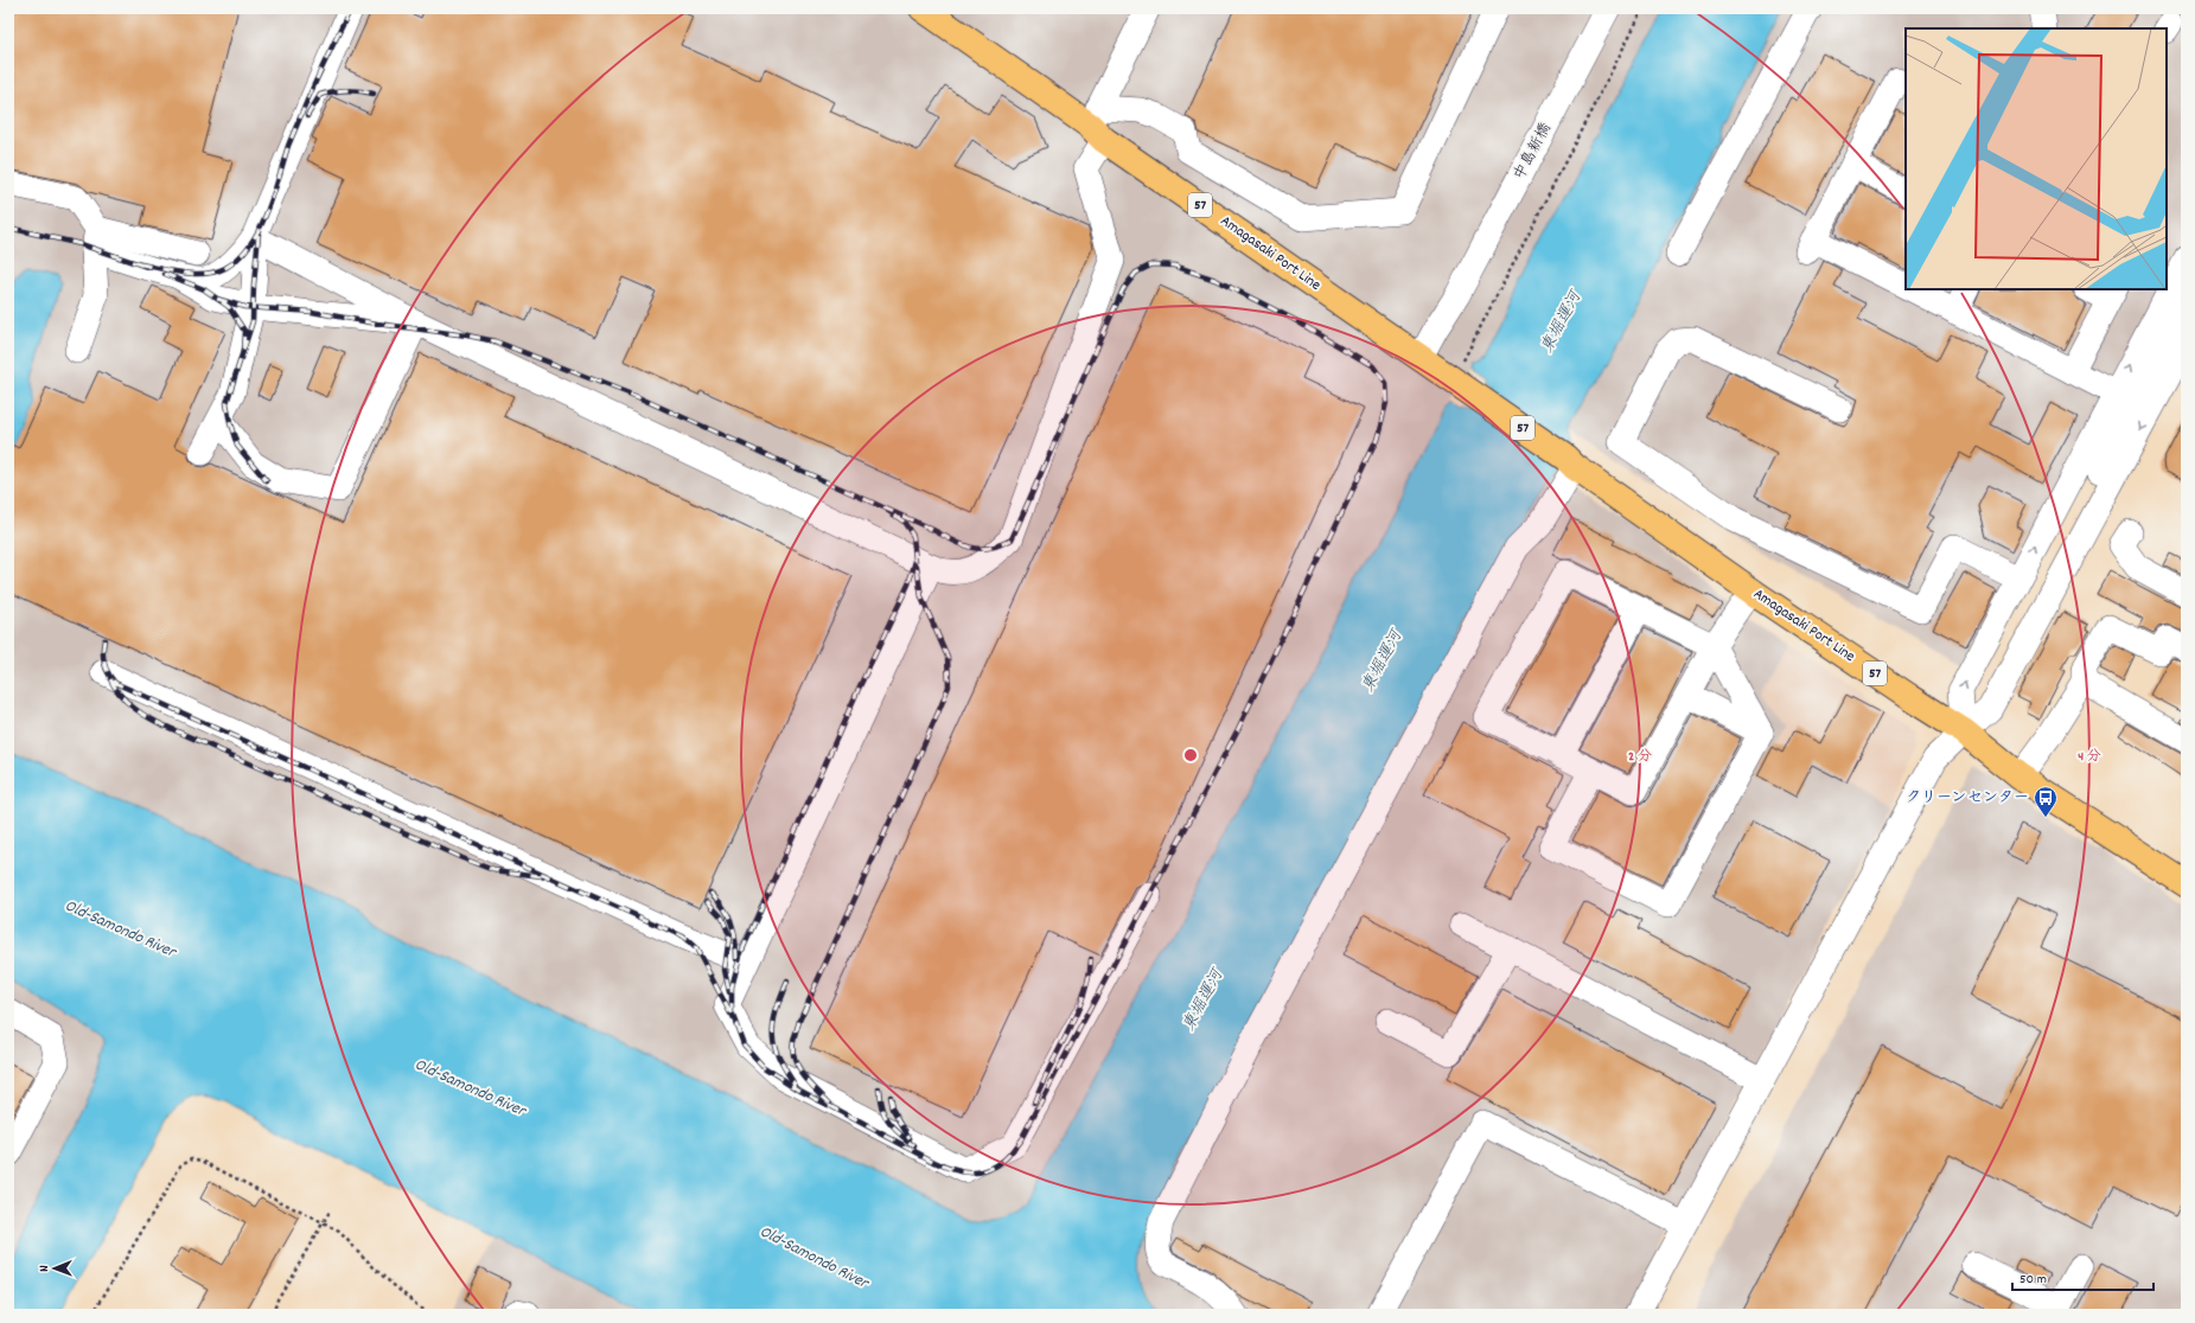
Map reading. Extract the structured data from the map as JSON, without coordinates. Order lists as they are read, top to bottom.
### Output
{
  "streets": {
    "main road": ["57", "Amagasaki Port Line"],
    "street": ["中島新橋"]
  },
  "crossings": [
    ["中島新橋", "Amagasaki Port Line"]
  ],
  "water": ["東堀運河", "Old-Samondo River"],
  "places": {
    "bus stop": ["クリーンセンター"]
  },
  "scale_bar": "50 m",
  "north": "left",
  "rings": ["2 分", "4 分"]
}
